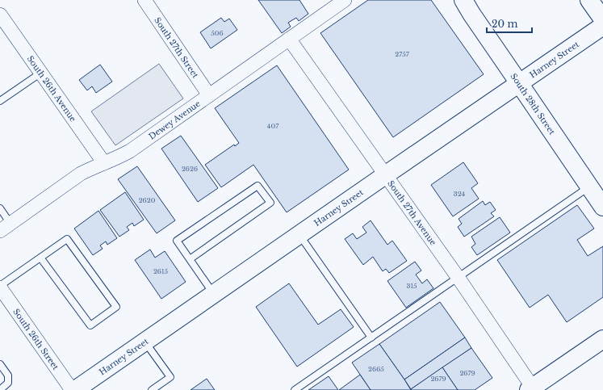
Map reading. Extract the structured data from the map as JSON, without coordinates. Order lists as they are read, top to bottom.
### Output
{
  "streets": {
    "main road": ["Harney Street", "South 28th Street"],
    "street": [
      "South 27th Street",
      "South 26th Avenue",
      "Dewey Avenue",
      "South 27th Avenue",
      "South 26th Street"
    ]
  },
  "crossings": [
    ["South 27th Street", "Dewey Avenue"],
    ["Harney Street", "South 28th Street"],
    ["Harney Street", "South 27th Avenue"],
    ["South 26th Avenue", "Dewey Avenue"],
    ["Dewey Avenue", "South 27th Avenue"]
  ],
  "house_numbers": [
    "506",
    "2757",
    "407",
    "2626",
    "324",
    "2620",
    "2615",
    "315",
    "2665",
    "2679",
    "2679"
  ],
  "scale_bar": "20 m"
}
